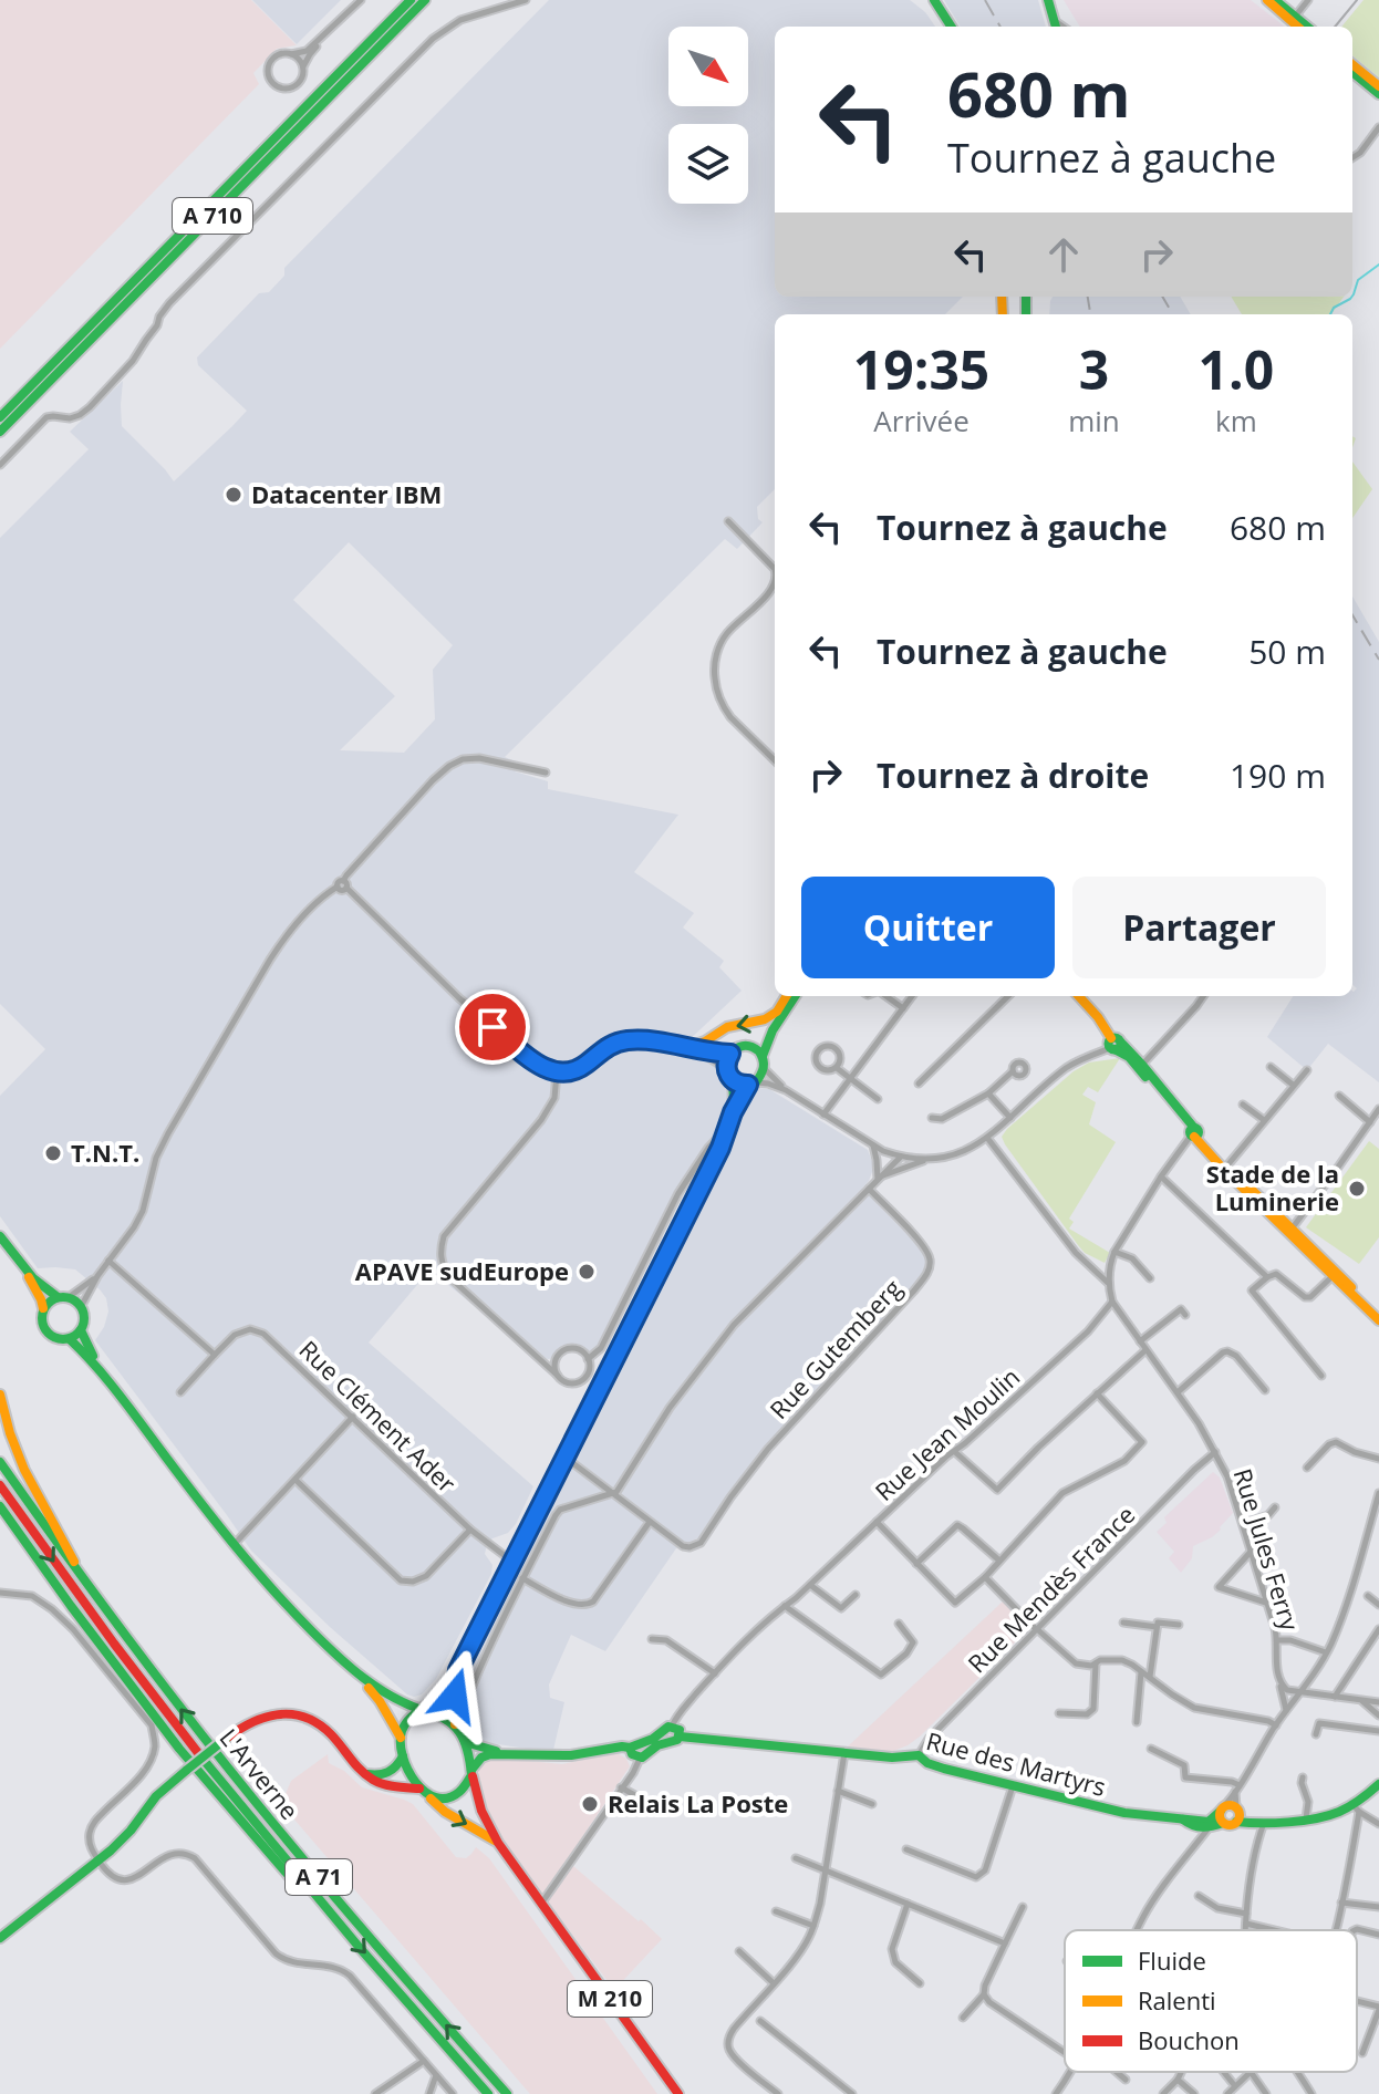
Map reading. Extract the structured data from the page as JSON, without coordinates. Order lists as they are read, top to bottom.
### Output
{
  "streets": {
    "main road": [
      "A 710",
      "Rue des Martyrs",
      "L'Arverne",
      "A 71",
      "M 210"
    ],
    "street": [
      "Rue Gutemberg",
      "Rue Clément Ader",
      "Rue Jean Moulin",
      "Rue Jules Ferry",
      "Rue Mendès France"
    ]
  },
  "crossings": [
    ["Rue Jean Moulin", "Rue Jules Ferry"],
    ["Rue Jules Ferry", "Rue Mendès France"],
    ["Rue Mendès France", "Rue des Martyrs"]
  ],
  "places": [
    "Datacenter IBM",
    "T.N.T.",
    "Stade de la Luminerie",
    "APAVE sudEurope",
    "Relais La Poste"
  ],
  "legend": ["Fluide", "Ralenti", "Bouchon"],
  "north": "bottom right",
  "page": {
    "turn": ["680 m", "Tournez à gauche"],
    "eta": [
      "19:35",
      "Arrivée",
      "3",
      "min",
      "1.0",
      "km"
    ],
    "list": [
      {
        "name": "Tournez à gauche",
        "value": "680 m"
      },
      {
        "name": "Tournez à gauche",
        "value": "50 m"
      },
      {
        "name": "Tournez à droite",
        "value": "190 m"
      }
    ],
    "buttons": ["Quitter", "Partager"]
  }
}
